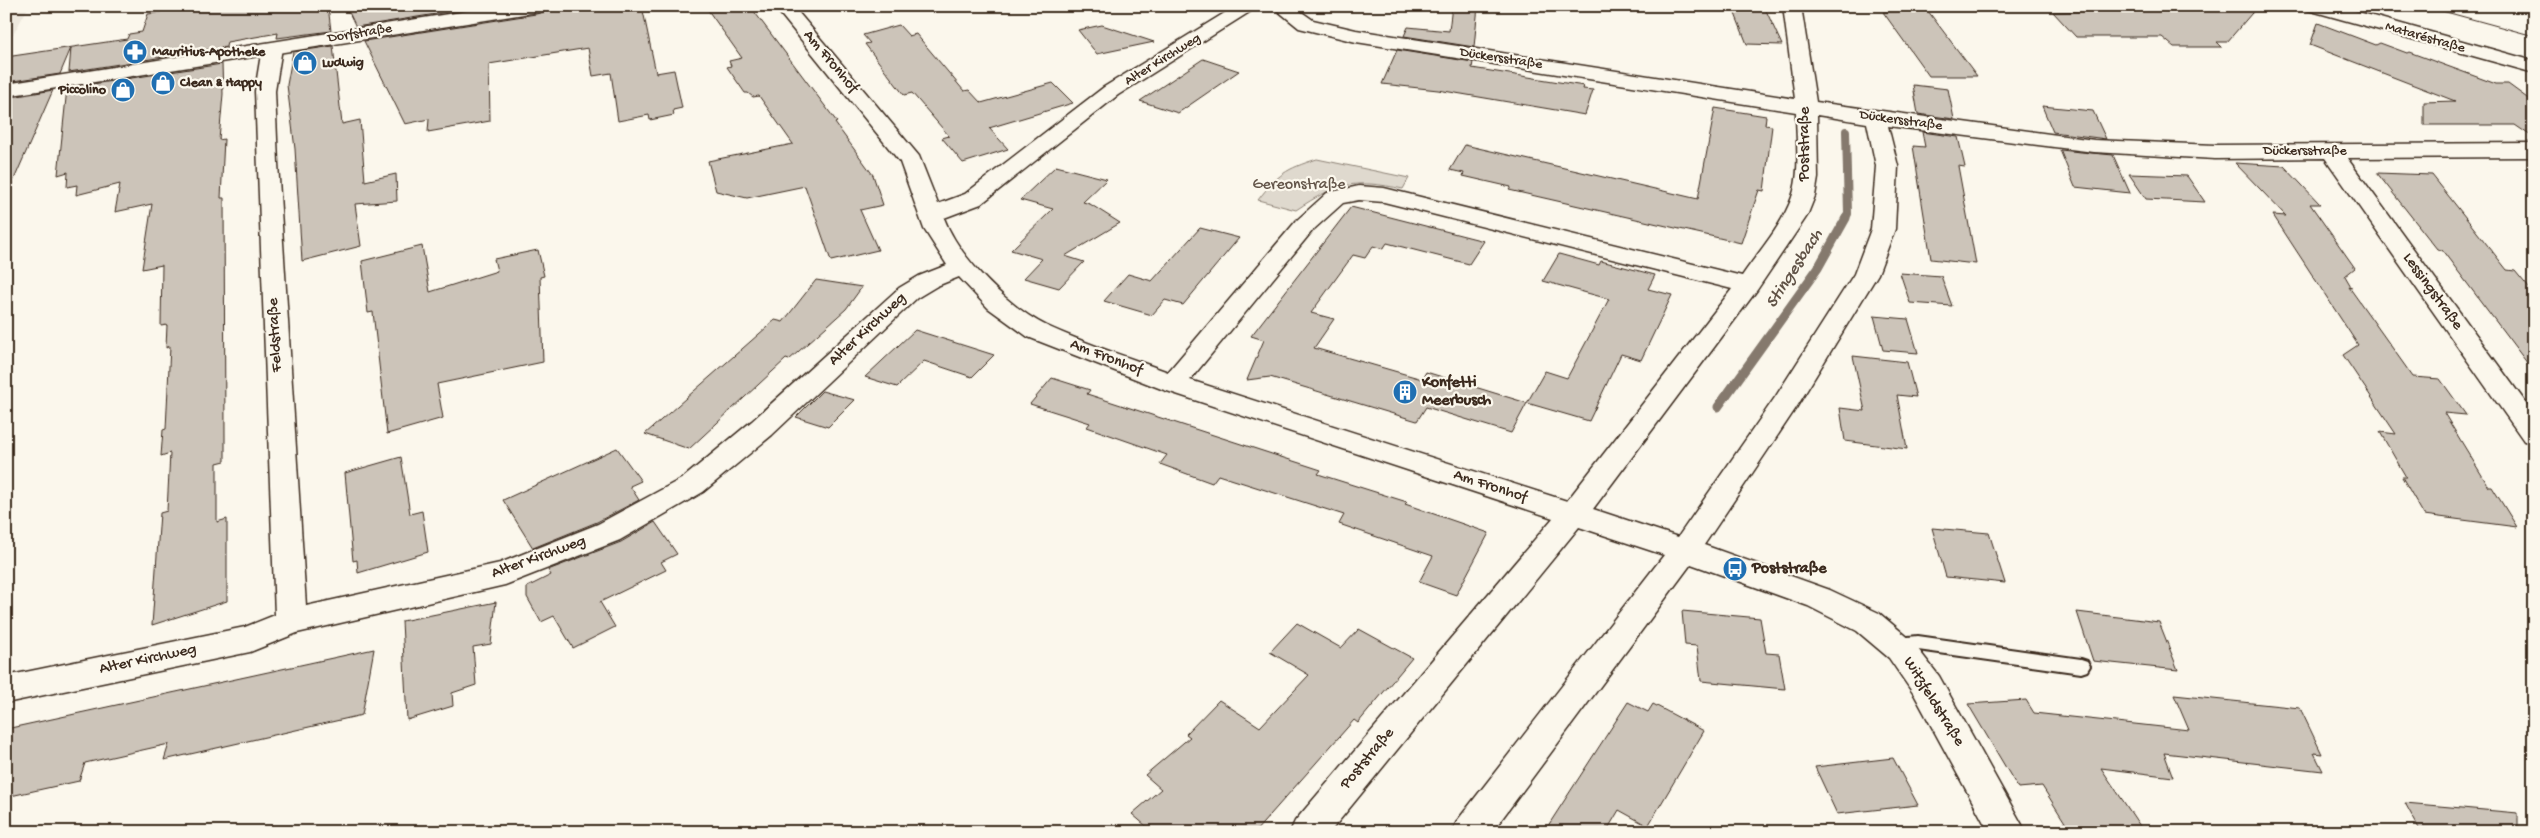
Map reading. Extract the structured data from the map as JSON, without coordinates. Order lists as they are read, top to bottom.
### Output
{
  "streets": {
    "street": [
      "Dorfstraße",
      "Mataréstraße",
      "Dückersstraße",
      "Alter Kirchweg",
      "Am Fronhof",
      "Poststraße",
      "Lessingstraße",
      "Feldstraße",
      "Witzfeldstraße"
    ]
  },
  "crossings": [
    ["Dorfstraße", "Feldstraße"],
    ["Dückersstraße", "Poststraße"],
    ["Dückersstraße", "Lessingstraße"],
    ["Alter Kirchweg", "Am Fronhof"],
    ["Alter Kirchweg", "Feldstraße"],
    ["Am Fronhof", "Poststraße"],
    ["Am Fronhof", "Witzfeldstraße"],
    ["Poststraße", "Witzfeldstraße"]
  ],
  "water": ["Stingesbach"],
  "parks": ["Gereonstraße"],
  "places": {
    "pharmacy": ["Mauritius-Apotheke"],
    "shop": ["Ludwig", "Clean & Happy", "Piccolino"],
    "building": ["Konfetti Meerbusch"],
    "bus stop": ["Poststraße"]
  }
}
